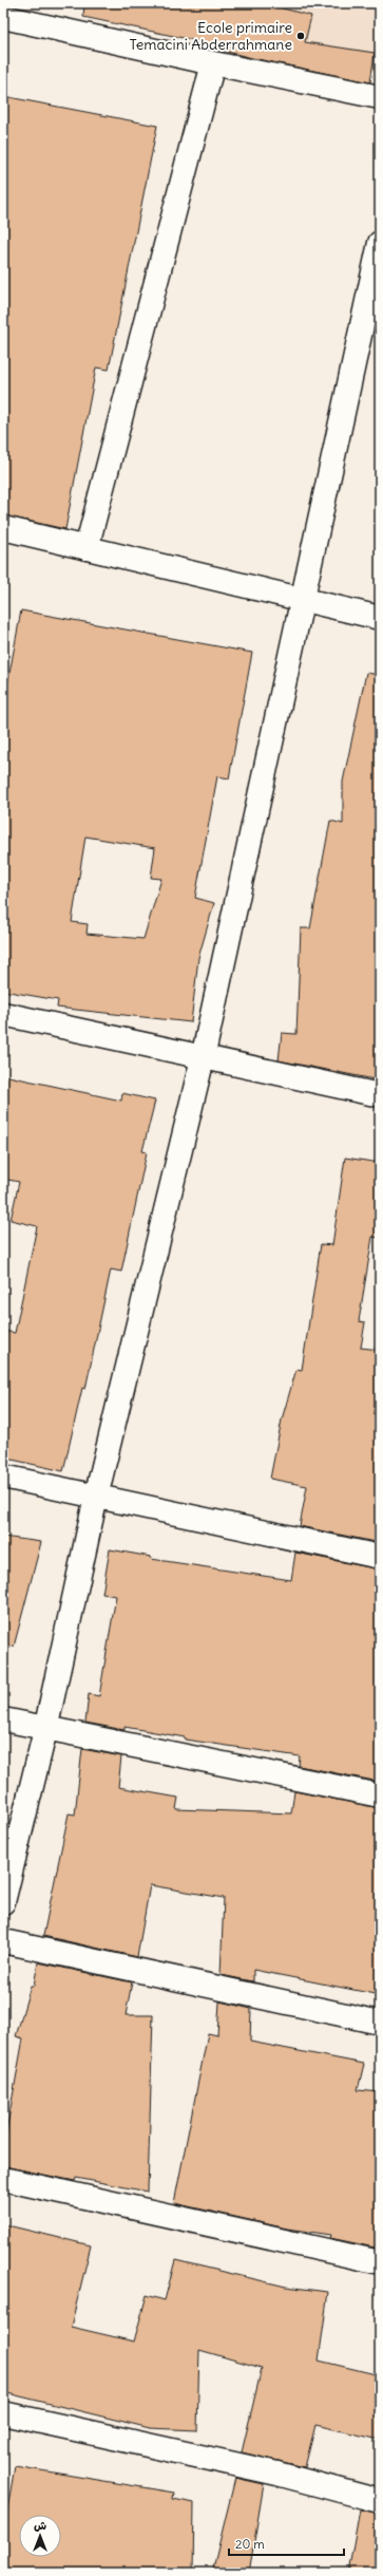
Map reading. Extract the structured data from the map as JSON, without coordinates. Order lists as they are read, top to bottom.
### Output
{
  "places": ["Ecole primaire Temacini Abderrahmane"],
  "scale_bar": "20 m",
  "north": "top"
}
